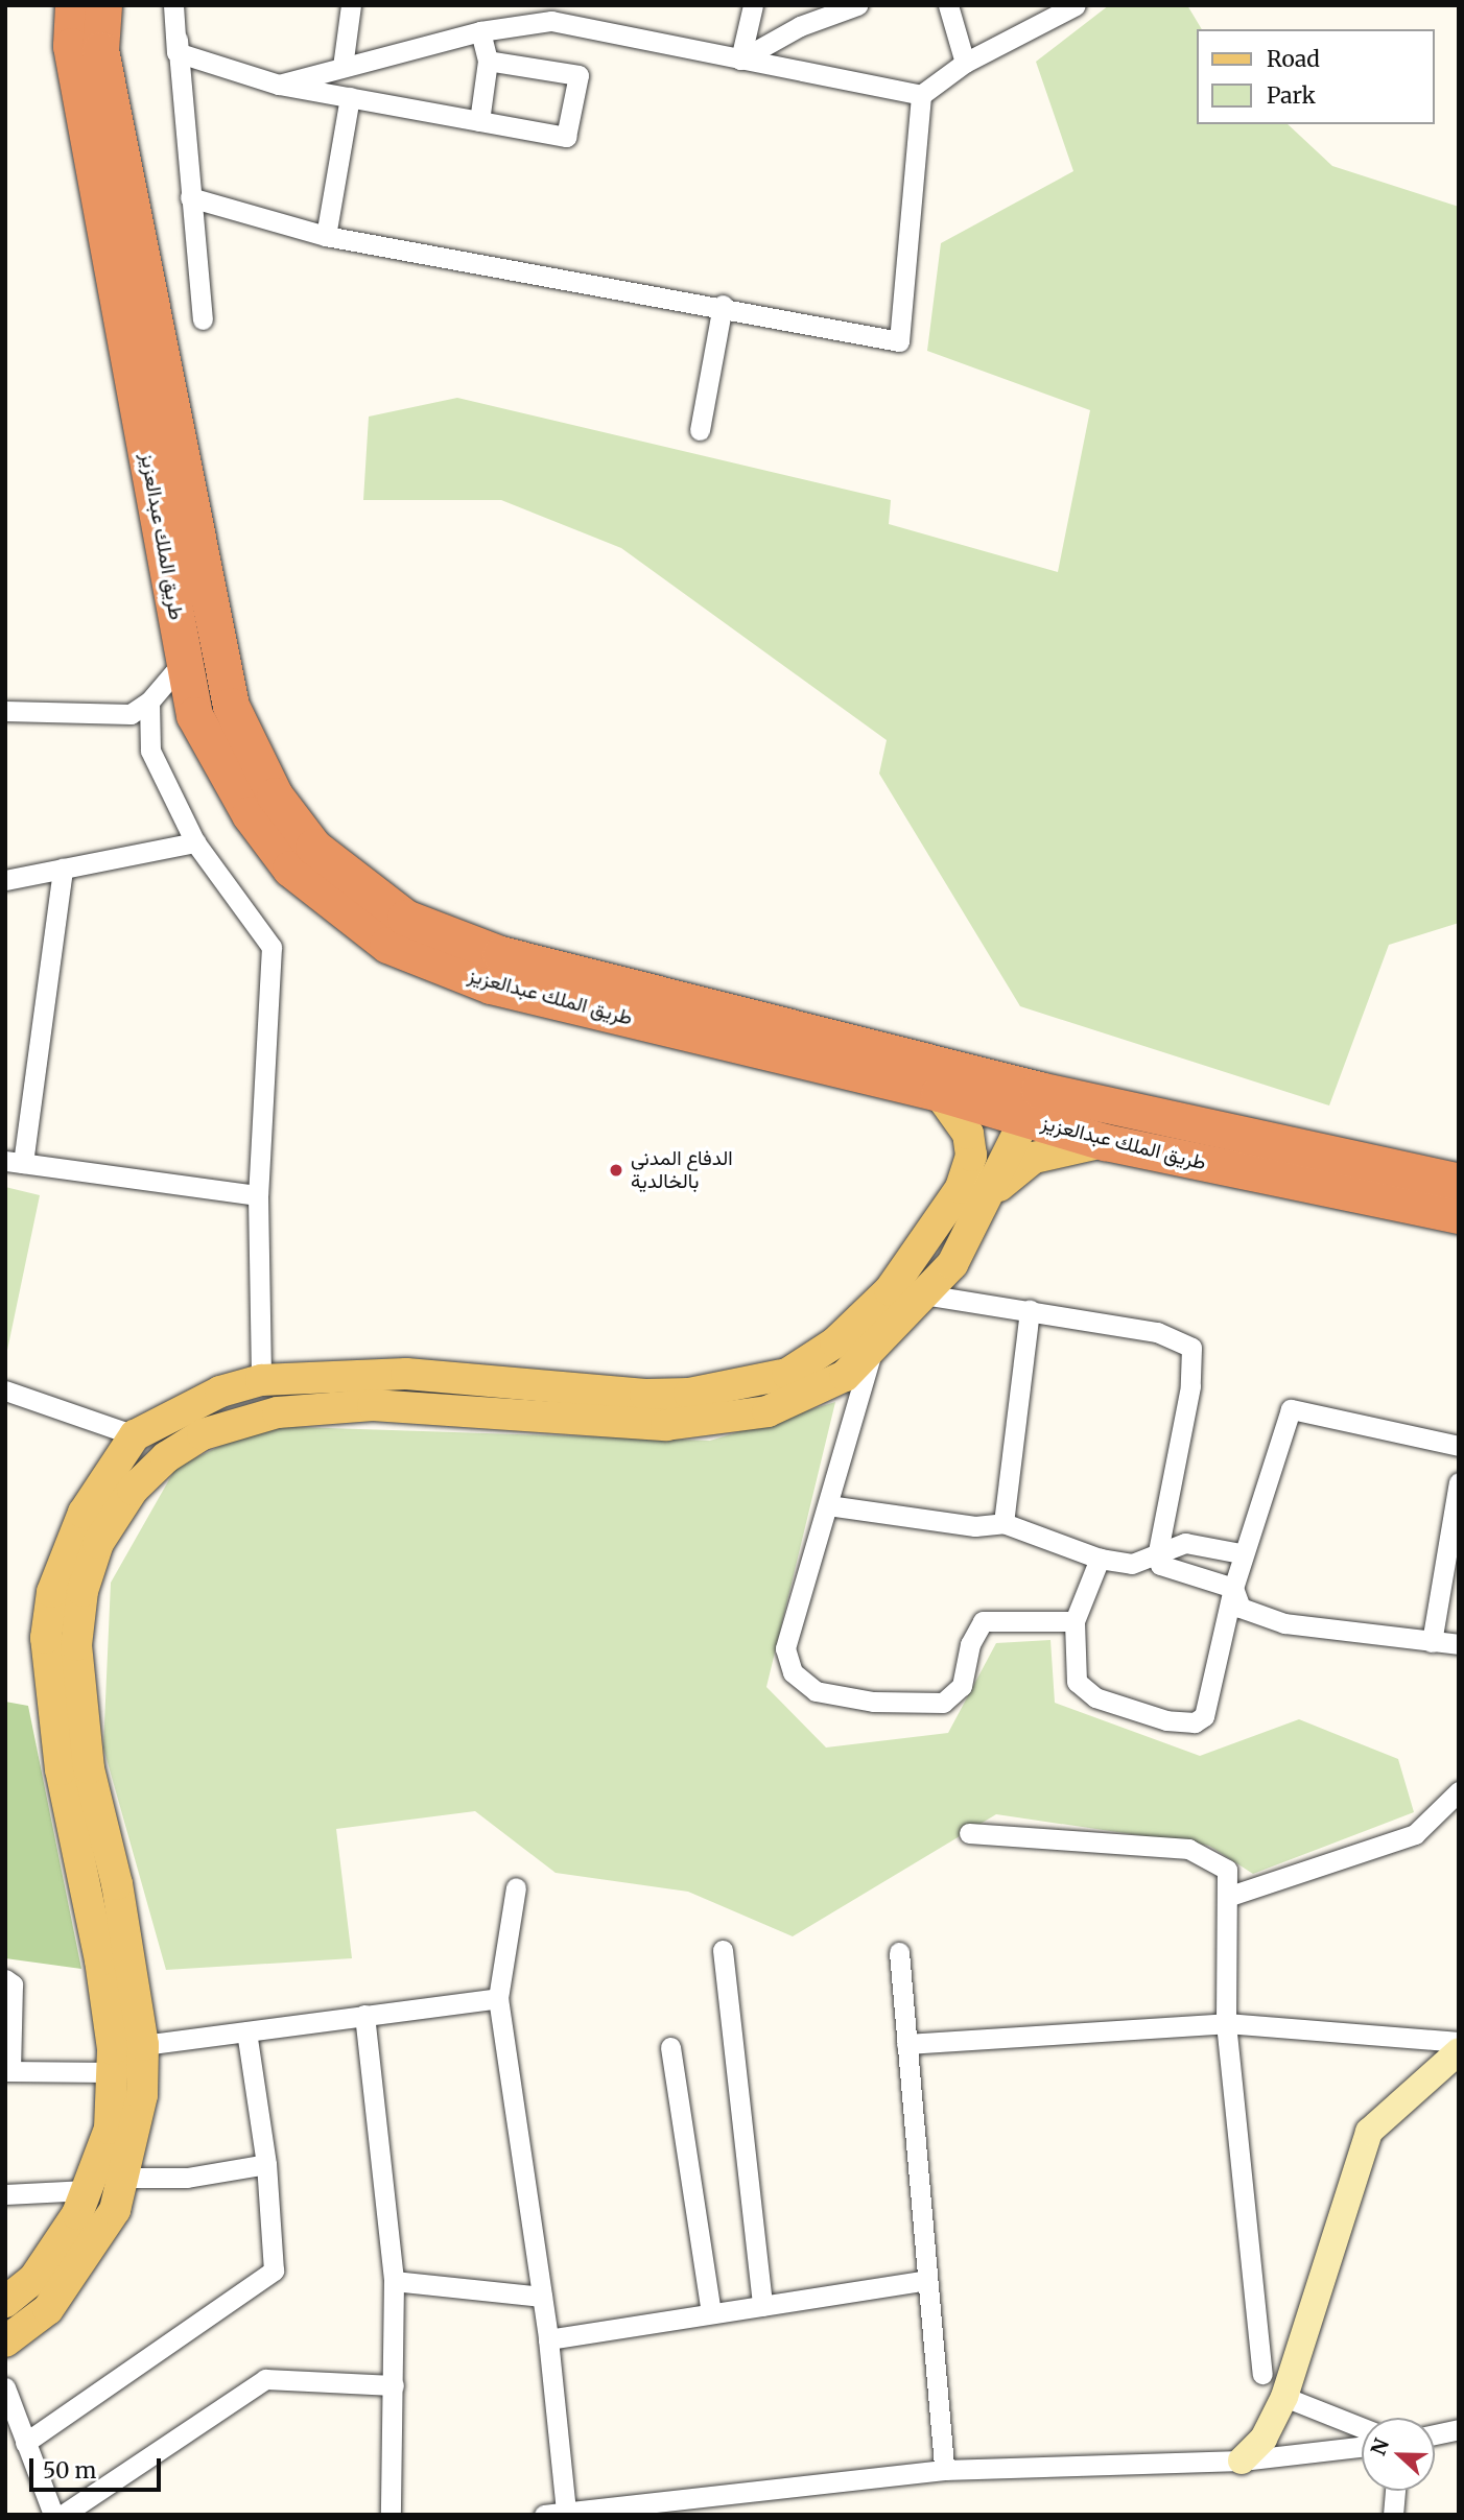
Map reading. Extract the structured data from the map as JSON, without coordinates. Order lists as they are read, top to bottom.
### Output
{
  "streets": {
    "highway": ["طريق الملك عبدالعزيز"]
  },
  "places": ["الدفاع المدني بالخالدية"],
  "legend": ["Road", "Park"],
  "scale_bar": "50 m",
  "north": "left"
}
